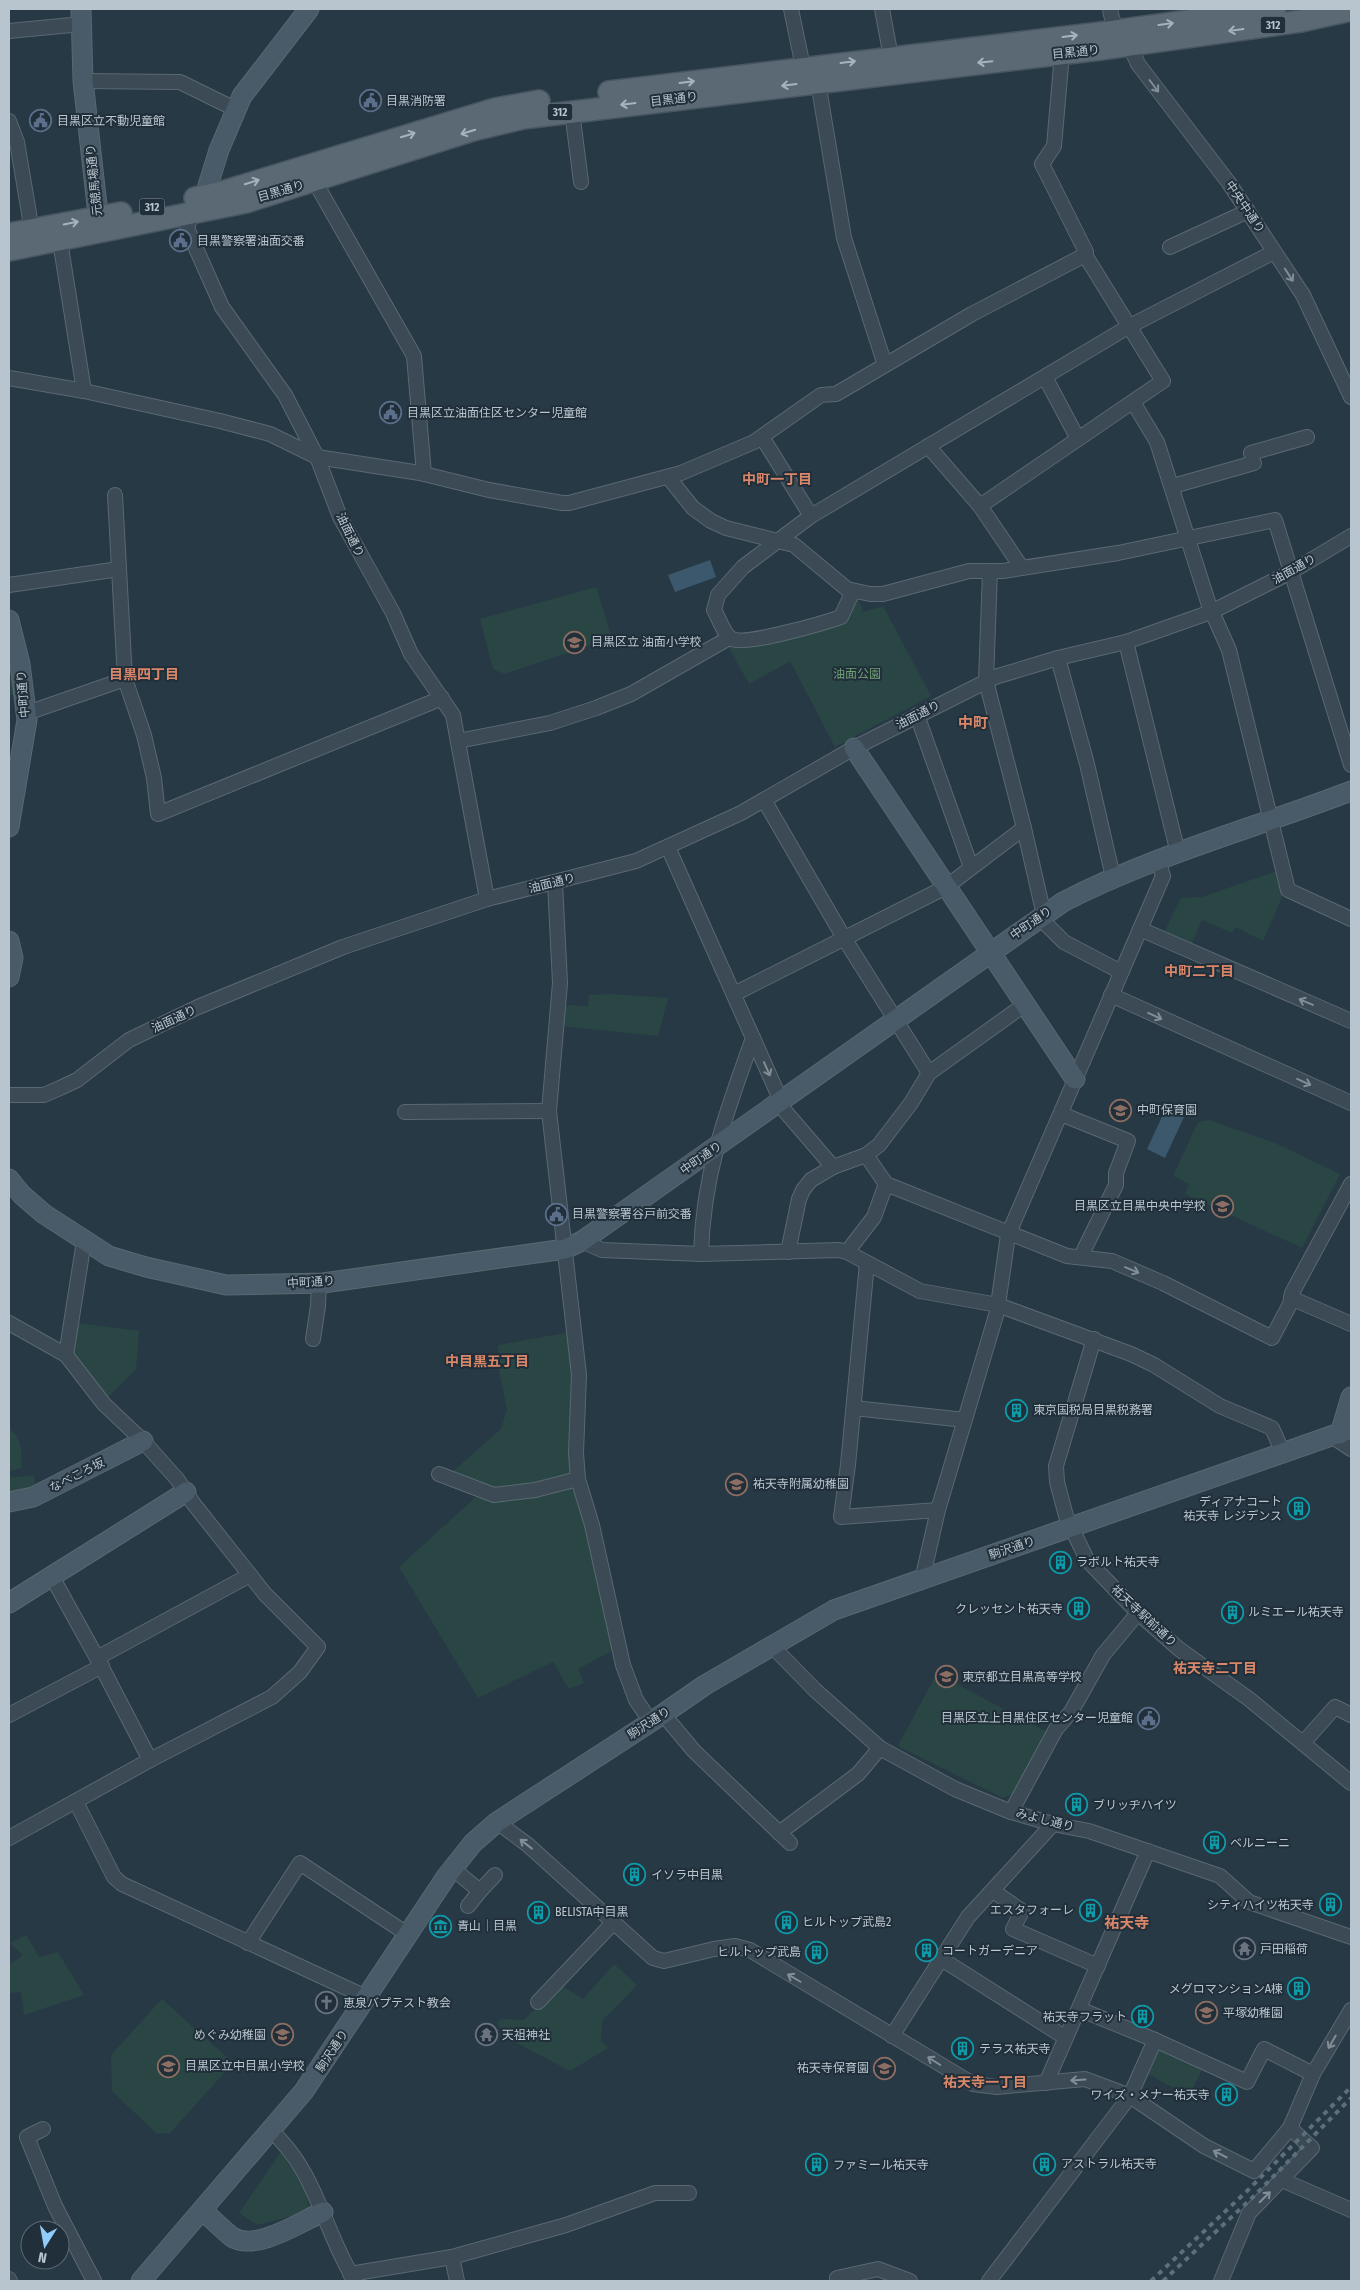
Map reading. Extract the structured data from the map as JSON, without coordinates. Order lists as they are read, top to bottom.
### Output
{
  "streets": {
    "main road": ["312", "目黒通り"],
    "street": [
      "元競馬場通り",
      "中央中通り",
      "油面通り",
      "中町通り",
      "なべころ坂",
      "駒沢通り",
      "祐天寺駅前通り",
      "みよし通り"
    ]
  },
  "crossings": [
    ["目黒通り", "元競馬場通り"],
    ["目黒通り", "中央中通り"],
    ["目黒通り", "油面通り"],
    ["駒沢通り", "祐天寺駅前通り"],
    ["駒沢通り", "みよし通り"]
  ],
  "one_way": ["中央中通り"],
  "districts": [
    "中町一丁目",
    "目黒四丁目",
    "中町",
    "中町二丁目",
    "中目黒五丁目",
    "祐天寺二丁目",
    "祐天寺",
    "祐天寺一丁目"
  ],
  "parks": ["油面公園"],
  "places": {
    "public building": [
      "目黒消防署",
      "目黒区立不動児童館",
      "目黒警察署油面交番",
      "目黒区立油面住区センター児童館",
      "目黒警察署谷戸前交番",
      "目黒区立上目黒住区センター児童館"
    ],
    "school or university": [
      "目黒区立 油面小学校",
      "中町保育園",
      "目黒区立目黒中央中学校",
      "祐天寺附属幼稚園",
      "東京都立目黒高等学校",
      "平塚幼稚園",
      "めぐみ幼稚園",
      "目黒区立中目黒小学校",
      "祐天寺保育園"
    ],
    "building": [
      "東京国税局目黒税務署",
      "ディアナコート 祐天寺 レジデンス",
      "ラボルト祐天寺",
      "クレッセント祐天寺",
      "ルミエール祐天寺",
      "ブリッヂハイツ",
      "ベルニーニ",
      "イソラ中目黒",
      "シティハイツ祐天寺",
      "エスタフォーレ",
      "BELISTA中目黒",
      "ヒルトップ武島2",
      "コートガーデニア",
      "ヒルトップ武島",
      "メグロマンションA棟",
      "祐天寺フラット",
      "テラス祐天寺",
      "ワイズ・メナー祐天寺",
      "アストラル祐天寺",
      "ファミール祐天寺"
    ],
    "museum": ["青山｜目黒"],
    "temple": ["戸田稲荷", "天祖神社"],
    "church": ["恵泉バプテスト教会"]
  },
  "north": "bottom"
}
